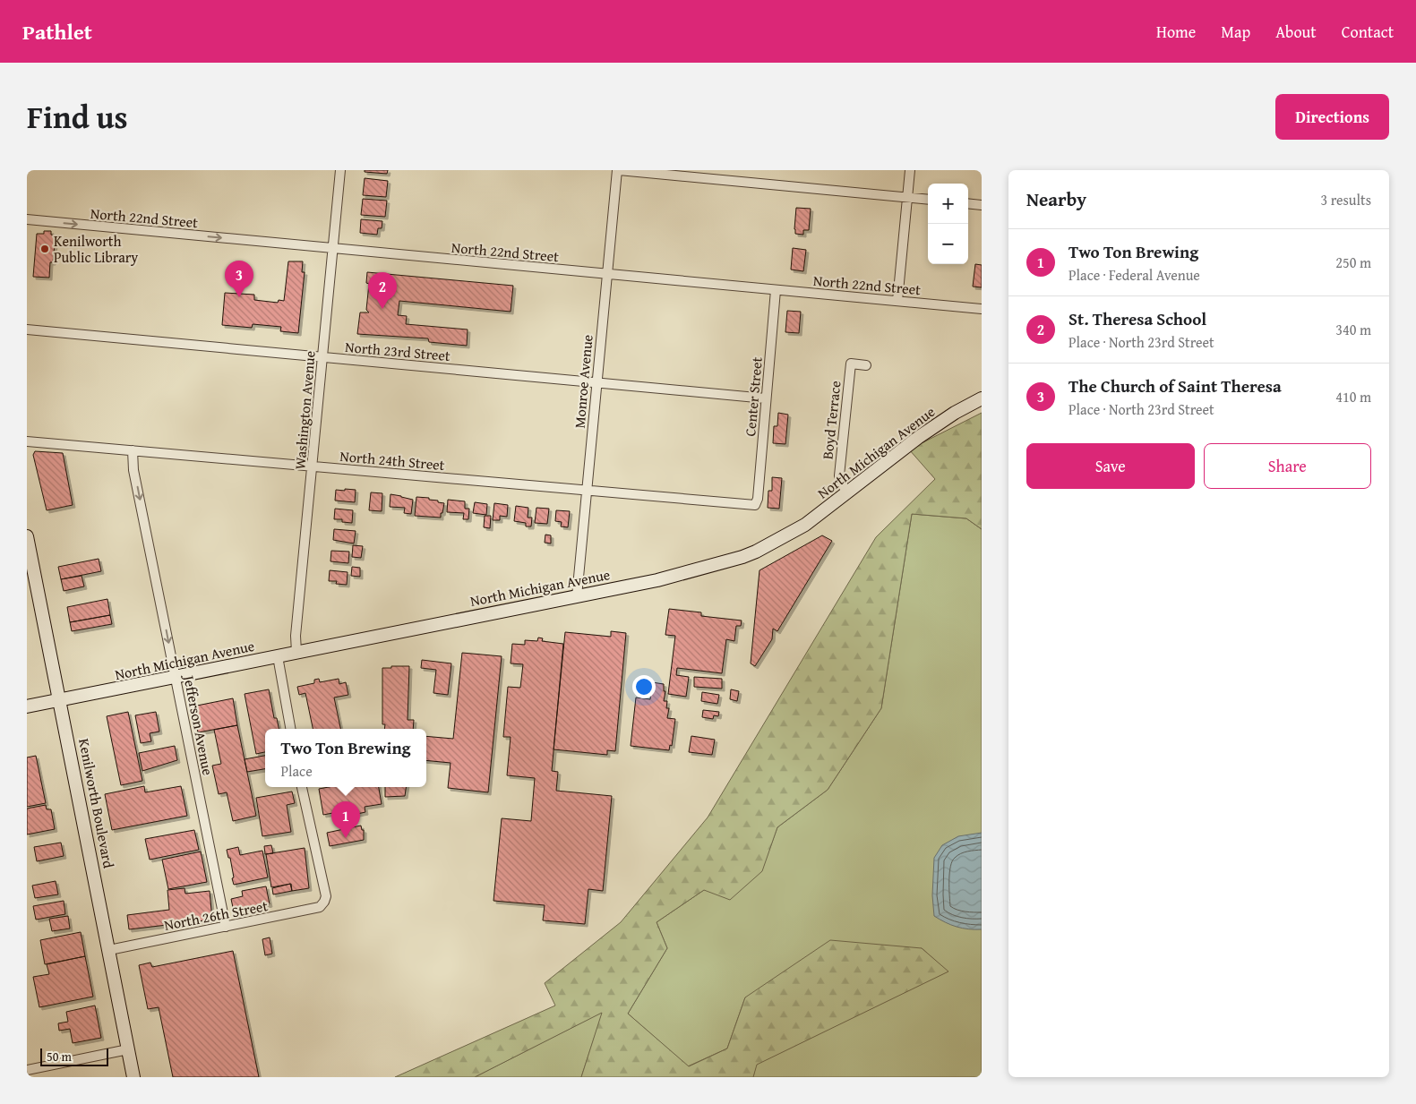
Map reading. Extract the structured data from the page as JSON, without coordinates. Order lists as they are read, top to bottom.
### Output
{
  "streets": {
    "street": [
      "North 22nd Street",
      "North 23rd Street",
      "Monroe Avenue",
      "Center Street",
      "Washington Avenue",
      "Boyd Terrace",
      "North Michigan Avenue",
      "North 24th Street",
      "Jefferson Avenue",
      "Kenilworth Boulevard",
      "North 26th Street"
    ]
  },
  "crossings": [
    ["North 22nd Street", "Monroe Avenue"],
    ["North 22nd Street", "Center Street"],
    ["North 22nd Street", "Washington Avenue"],
    ["North 23rd Street", "Monroe Avenue"],
    ["North 23rd Street", "Center Street"],
    ["North 23rd Street", "Washington Avenue"],
    ["Monroe Avenue", "North Michigan Avenue"],
    ["Monroe Avenue", "North 24th Street"],
    ["Center Street", "North 24th Street"],
    ["Washington Avenue", "North Michigan Avenue"],
    ["Washington Avenue", "North 24th Street"],
    ["Boyd Terrace", "North Michigan Avenue"],
    ["North Michigan Avenue", "Jefferson Avenue"],
    ["North Michigan Avenue", "Kenilworth Boulevard"],
    ["North 24th Street", "Jefferson Avenue"],
    ["Jefferson Avenue", "North 26th Street"],
    ["Kenilworth Boulevard", "North 26th Street"]
  ],
  "one_way": ["Jefferson Avenue"],
  "places": ["Kenilworth Public Library"],
  "scale_bar": "50 m",
  "page": {
    "header": "Pathlet",
    "nav": [
      "Home",
      "Map",
      "About",
      "Contact"
    ],
    "title": "Find us",
    "buttons": [
      "Directions",
      ["Save", "Share"]
    ],
    "heading": ["Nearby", "3 results"],
    "map_buttons": ["+", "−"],
    "list": [
      {
        "mark": "1",
        "name": "Two Ton Brewing",
        "note": "Place · Federal Avenue",
        "value": "250 m"
      },
      {
        "mark": "2",
        "name": "St. Theresa School",
        "note": "Place · North 23rd Street",
        "value": "340 m"
      },
      {
        "mark": "3",
        "name": "The Church of Saint Theresa",
        "note": "Place · North 23rd Street",
        "value": "410 m"
      }
    ],
    "pins": ["3", "2", "1"],
    "popup": ["Two Ton Brewing", "Place"],
    "scale": "50 m"
  }
}
